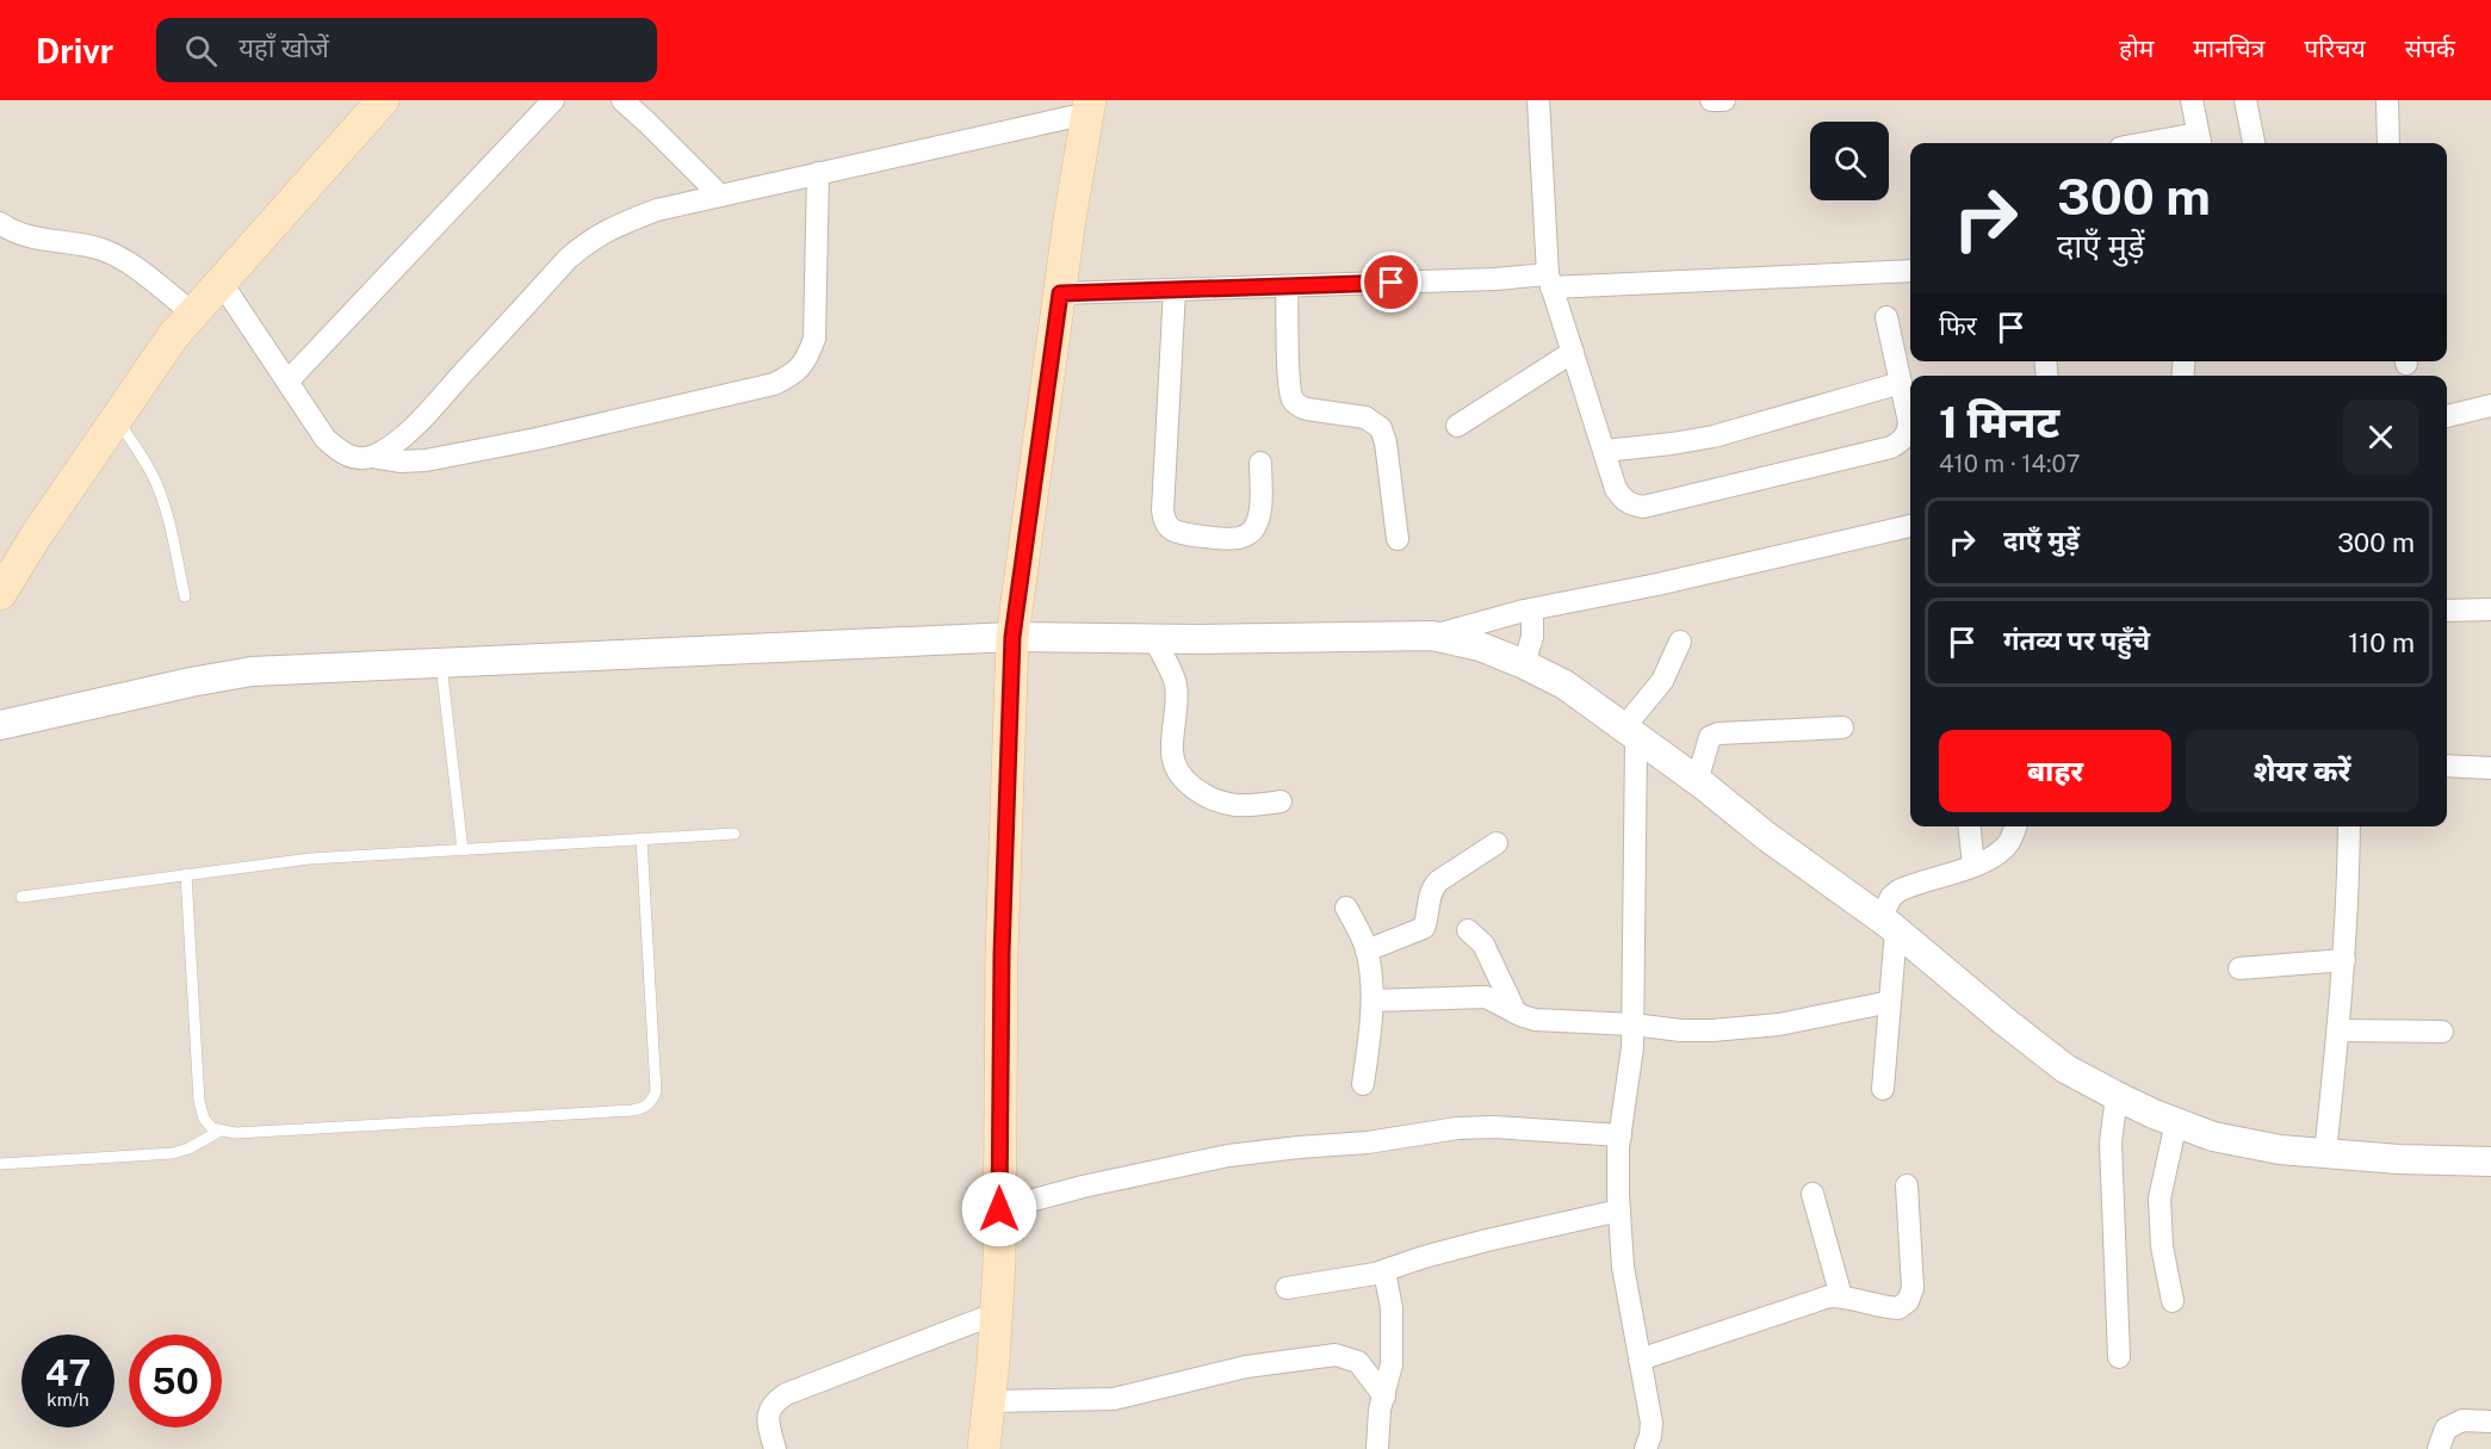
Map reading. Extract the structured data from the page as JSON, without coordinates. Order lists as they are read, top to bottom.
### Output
{
  "page": {
    "header": "Drivr",
    "search": "यहाँ खोजें",
    "nav": [
      "होम",
      "मानचित्र",
      "परिचय",
      "संपर्क"
    ],
    "turn": ["300 m", "दाएँ मुड़ें"],
    "then": "फिर",
    "heading": ["1 मिनट", "410 m · 14:07"],
    "list": [
      {
        "name": "दाएँ मुड़ें",
        "value": "300 m"
      },
      {
        "name": "गंतव्य पर पहुँचे",
        "value": "110 m"
      }
    ],
    "buttons": ["बाहर", "शेयर करें"],
    "speed": "47 km/h",
    "limit": "50"
  }
}
